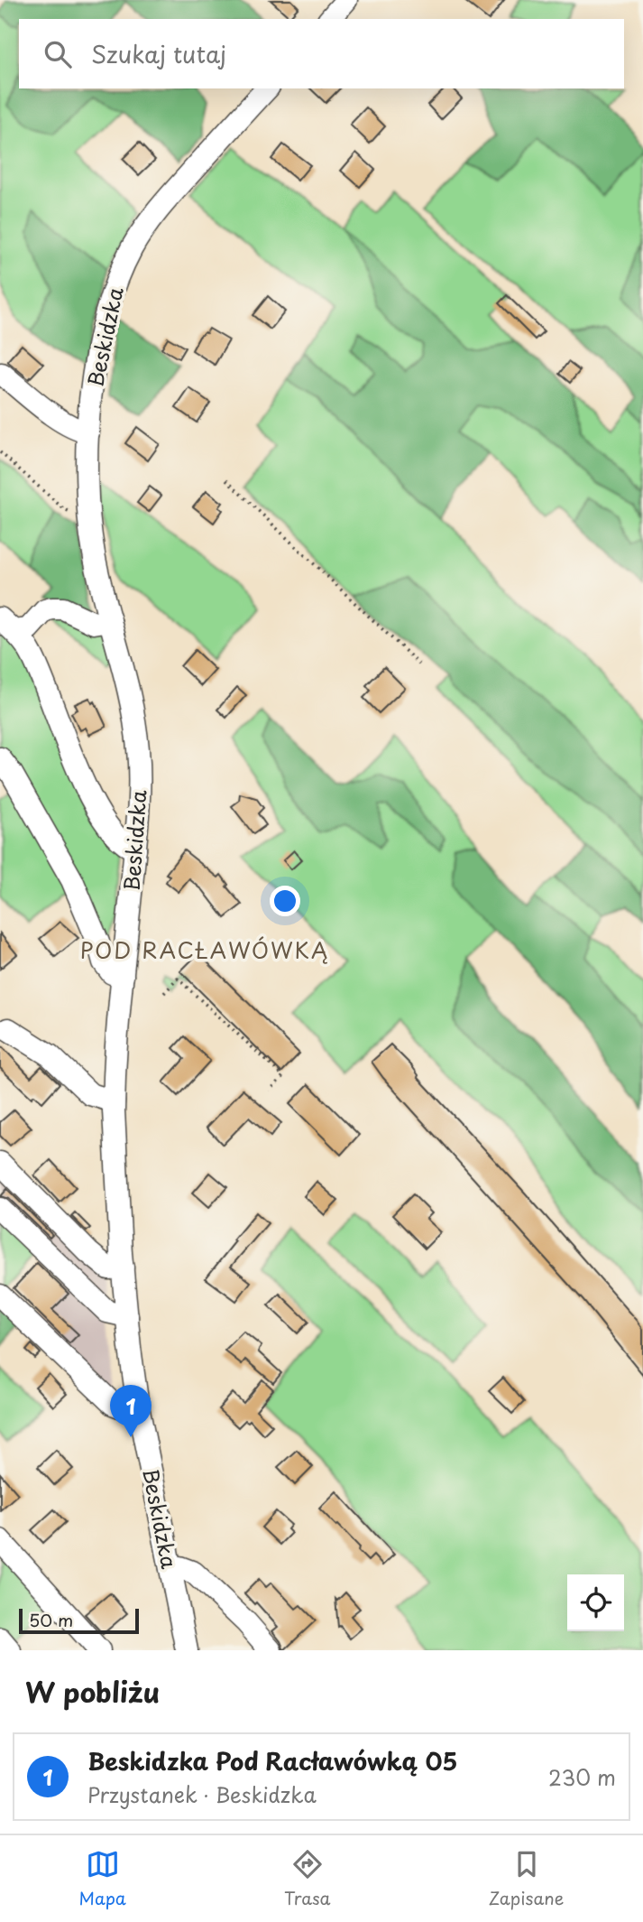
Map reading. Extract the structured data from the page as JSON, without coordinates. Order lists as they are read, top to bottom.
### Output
{
  "streets": {
    "street": ["Beskidzka"]
  },
  "districts": ["POD RACŁAWÓWKĄ"],
  "scale_bar": "50 m",
  "page": {
    "search": "Szukaj tutaj",
    "pins": "1",
    "scale": "50 m",
    "heading": "W pobliżu",
    "list": [
      {
        "mark": "1",
        "name": "Beskidzka Pod Racławówką 05",
        "note": "Przystanek · Beskidzka",
        "value": "230 m"
      }
    ],
    "nav": ["Mapa", "Trasa", "Zapisane"]
  }
}
